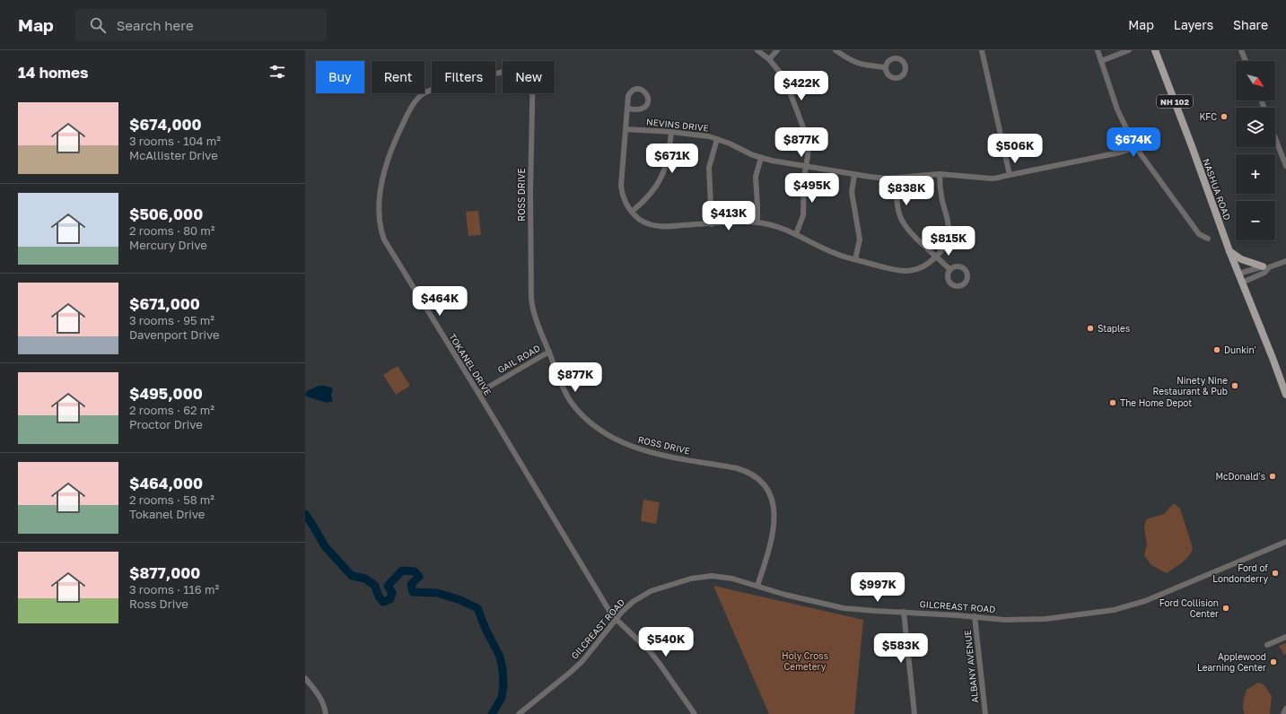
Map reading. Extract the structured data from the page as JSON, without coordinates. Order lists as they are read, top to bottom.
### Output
{
  "streets": {
    "main road": ["NH 102", "NASHUA ROAD"],
    "street": [
      "NEVINS DRIVE",
      "ROSS DRIVE",
      "GAIL ROAD",
      "TOKANEL DRIVE",
      "GILCREAST ROAD",
      "ALBANY AVENUE"
    ]
  },
  "crossings": [
    ["ROSS DRIVE", "GAIL ROAD"],
    ["ROSS DRIVE", "GILCREAST ROAD"],
    ["GAIL ROAD", "TOKANEL DRIVE"],
    ["TOKANEL DRIVE", "GILCREAST ROAD"],
    ["GILCREAST ROAD", "ALBANY AVENUE"]
  ],
  "parks": ["Holy Cross Cemetery"],
  "places": [
    "KFC",
    "Staples",
    "Dunkin'",
    "Ninety Nine Restaurant & Pub",
    "The Home Depot",
    "McDonald's",
    "Ford of Londonderry",
    "Ford Collision Center",
    "Applewood Learning Center"
  ],
  "north": "bottom right",
  "page": {
    "header": "Map",
    "search": "Search here",
    "nav": ["Map", "Layers", "Share"],
    "heading": "14 homes",
    "map_buttons": ["+", "−"],
    "chip": [
      "Buy",
      "Rent",
      "Filters",
      "New"
    ],
    "price": [
      "$422K",
      "$877K",
      "$674K",
      "$506K",
      "$671K",
      "$495K",
      "$838K",
      "$413K",
      "$815K",
      "$464K",
      "$877K",
      "$997K",
      "$540K",
      "$583K"
    ],
    "list": [
      {
        "name": "$674,000",
        "note": "3 rooms · 104 m² · McAllister Drive"
      },
      {
        "name": "$506,000",
        "note": "2 rooms · 80 m² · Mercury Drive"
      },
      {
        "name": "$671,000",
        "note": "3 rooms · 95 m² · Davenport Drive"
      },
      {
        "name": "$495,000",
        "note": "2 rooms · 62 m² · Proctor Drive"
      },
      {
        "name": "$464,000",
        "note": "2 rooms · 58 m² · Tokanel Drive"
      },
      {
        "name": "$877,000",
        "note": "3 rooms · 116 m² · Ross Drive"
      }
    ]
  }
}
